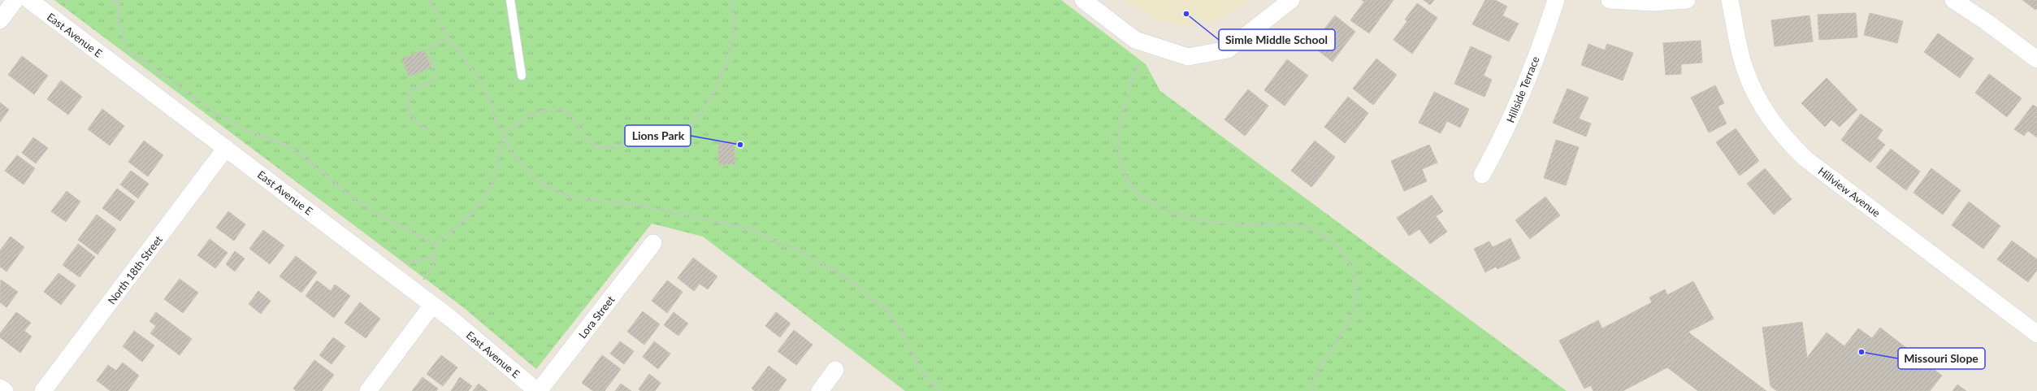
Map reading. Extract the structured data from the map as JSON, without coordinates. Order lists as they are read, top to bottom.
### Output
{
  "streets": {
    "street": [
      "East Avenue E",
      "Hillside Terrace",
      "Hillview Avenue",
      "North 18th Street",
      "Lora Street"
    ]
  },
  "crossings": [
    ["East Avenue E", "North 18th Street"],
    ["East Avenue E", "Lora Street"]
  ],
  "places": ["Simle Middle School", "Lions Park", "Missouri Slope"]
}
